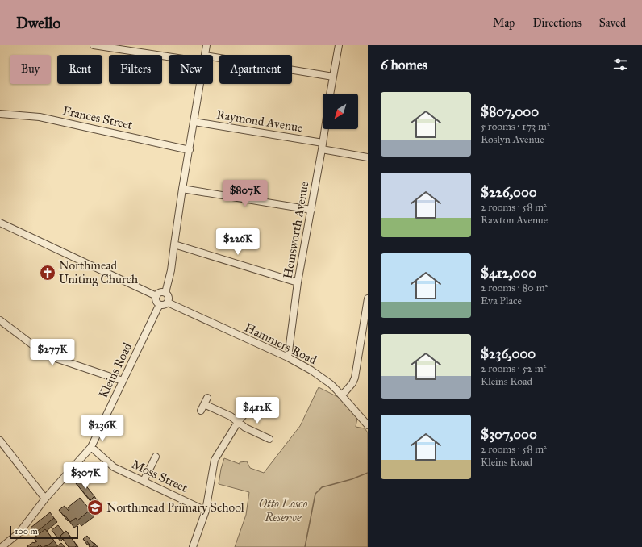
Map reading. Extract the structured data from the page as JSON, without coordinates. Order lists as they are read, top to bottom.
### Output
{
  "streets": {
    "street": [
      "Frances Street",
      "Raymond Avenue",
      "Hemsworth Avenue",
      "Hammers Road",
      "Kleins Road",
      "Moss Street"
    ]
  },
  "crossings": [
    ["Raymond Avenue", "Hemsworth Avenue"],
    ["Hemsworth Avenue", "Hammers Road"],
    ["Hammers Road", "Kleins Road"],
    ["Kleins Road", "Moss Street"]
  ],
  "parks": ["Otto Losco Reserve"],
  "places": {
    "church": ["Northmead Uniting Church"],
    "school or university": ["Northmead Primary School"]
  },
  "scale_bar": "100 m",
  "north": "bottom left",
  "page": {
    "header": "Dwello",
    "nav": ["Map", "Directions", "Saved"],
    "heading": "6 homes",
    "chip": [
      "Buy",
      "Rent",
      "Filters",
      "New",
      "Apartment"
    ],
    "list": [
      {
        "name": "$807,000",
        "note": "5 rooms · 173 m² · Roslyn Avenue"
      },
      {
        "name": "$226,000",
        "note": "2 rooms · 58 m² · Rawton Avenue"
      },
      {
        "name": "$412,000",
        "note": "2 rooms · 80 m² · Eva Place"
      },
      {
        "name": "$236,000",
        "note": "2 rooms · 52 m² · Kleins Road"
      },
      {
        "name": "$307,000",
        "note": "2 rooms · 58 m² · Kleins Road"
      }
    ],
    "price": [
      "$807K",
      "$226K",
      "$277K",
      "$412K",
      "$236K",
      "$307K"
    ],
    "scale": "100 m"
  }
}
